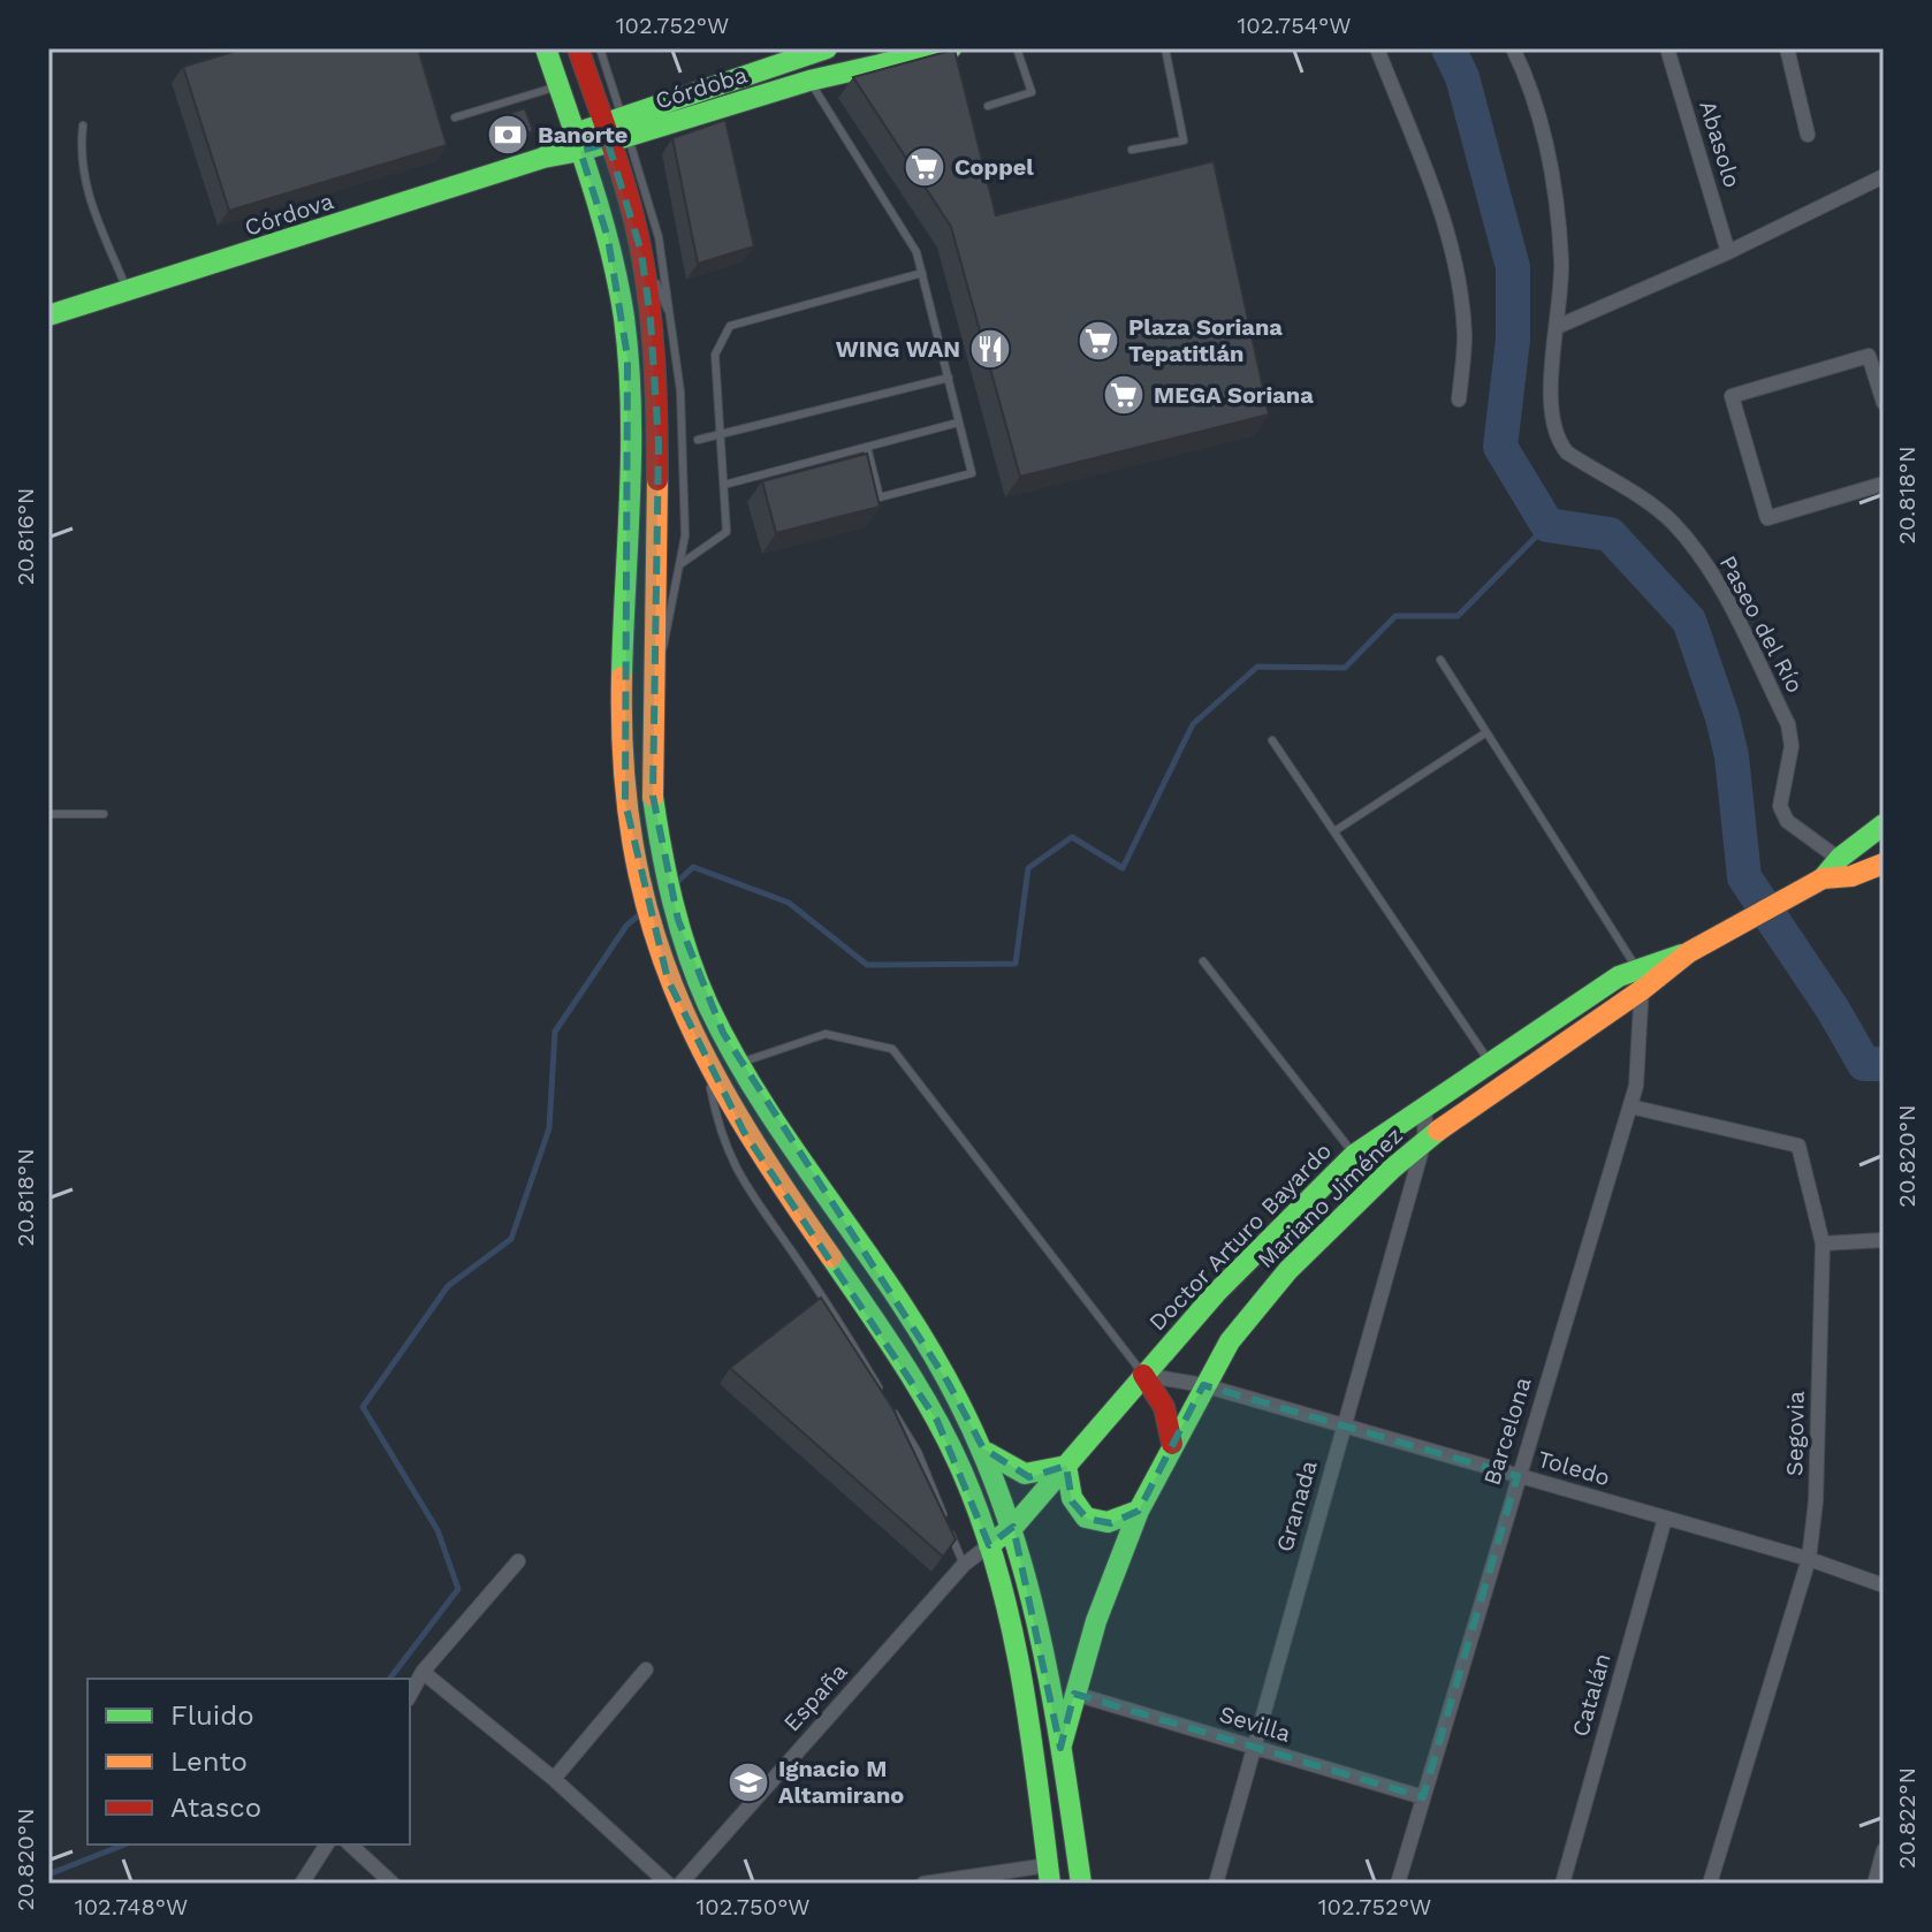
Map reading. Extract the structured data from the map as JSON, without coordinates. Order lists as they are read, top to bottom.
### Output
{
  "streets": {
    "main road": [
      "Córdoba",
      "Córdova",
      "Mariano Jiménez",
      "Doctor Arturo Bayardo"
    ],
    "street": [
      "Abasolo",
      "Paseo del Río",
      "Barcelona",
      "Segovia",
      "Toledo",
      "Granada",
      "Catalán",
      "España",
      "Sevilla"
    ]
  },
  "crossings": [
    ["Córdoba", "Córdova"],
    ["Paseo del Río", "Mariano Jiménez"],
    ["Mariano Jiménez", "Doctor Arturo Bayardo"],
    ["Mariano Jiménez", "Barcelona"],
    ["Mariano Jiménez", "Toledo"],
    ["Mariano Jiménez", "Granada"],
    ["Mariano Jiménez", "Sevilla"],
    ["Doctor Arturo Bayardo", "Toledo"],
    ["Doctor Arturo Bayardo", "Granada"],
    ["Doctor Arturo Bayardo", "España"],
    ["Barcelona", "Segovia"],
    ["Barcelona", "Toledo"],
    ["Barcelona", "Sevilla"],
    ["Segovia", "Toledo"],
    ["Toledo", "Granada"],
    ["Toledo", "Catalán"],
    ["Granada", "Sevilla"]
  ],
  "places": {
    "bank": ["Banorte"],
    "supermarket": ["Coppel", "Plaza Soriana Tepatitlán", "MEGA Soriana"],
    "restaurant": ["WING WAN"],
    "school or university": ["Ignacio M Altamirano"]
  },
  "legend": ["Fluido", "Lento", "Atasco"],
  "coordinates": [
    "102.752°W",
    "102.754°W",
    "20.818°N",
    "20.816°N",
    "20.820°N",
    "20.822°N",
    "102.748°W",
    "102.750°W"
  ]
}
